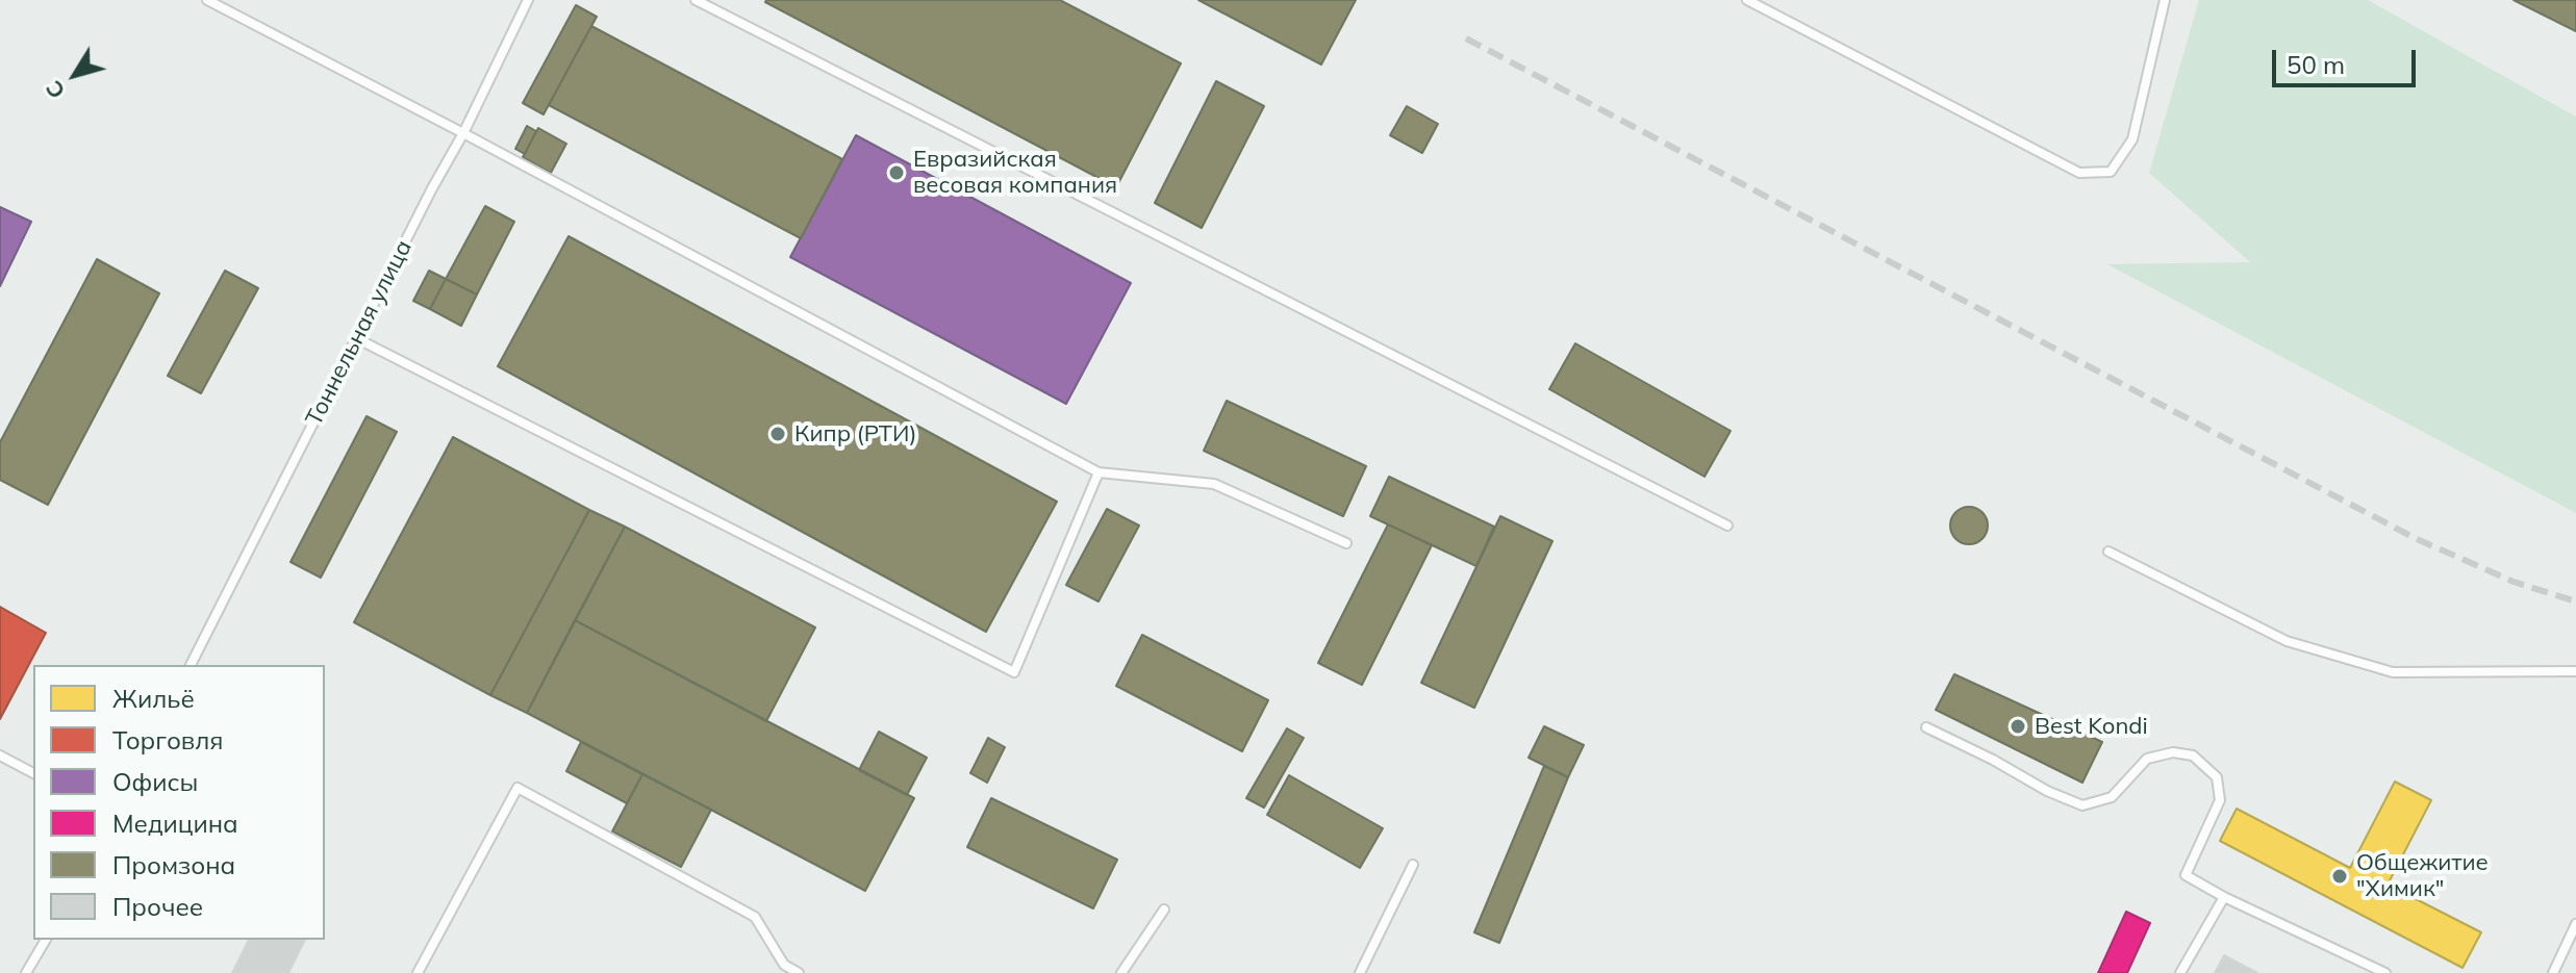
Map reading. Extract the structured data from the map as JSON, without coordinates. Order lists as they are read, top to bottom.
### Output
{
  "streets": {
    "lane": ["Тоннельная улица"]
  },
  "places": [
    "Евразийская весовая компания",
    "Кипр (РТИ)",
    "Best Kondi",
    "Общежитие \"Химик\""
  ],
  "legend": [
    "Жильё",
    "Торговля",
    "Офисы",
    "Медицина",
    "Промзона",
    "Прочее"
  ],
  "scale_bar": "50 m",
  "north": "bottom left"
}
